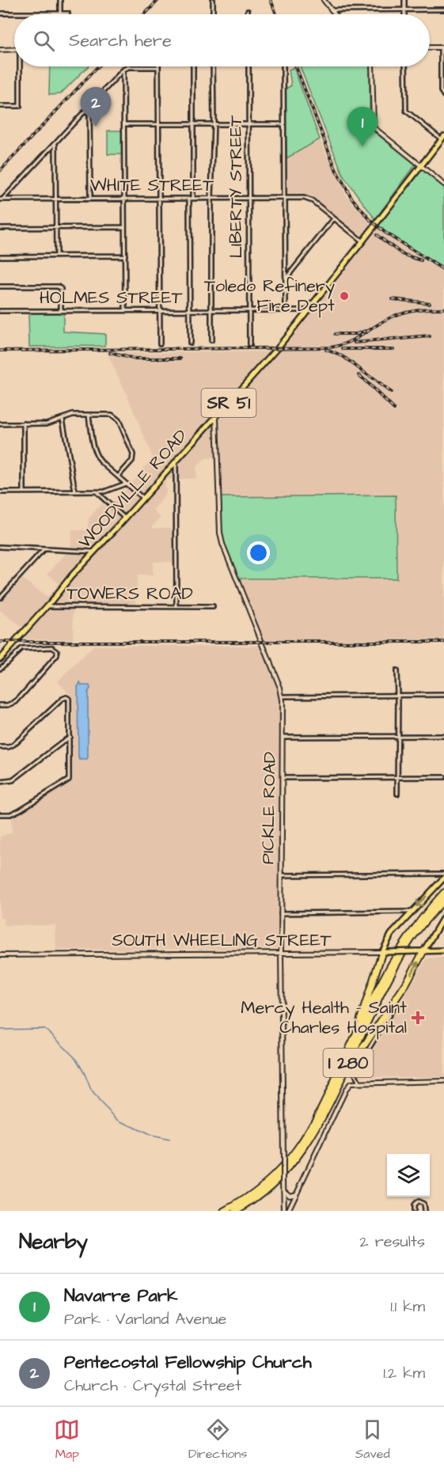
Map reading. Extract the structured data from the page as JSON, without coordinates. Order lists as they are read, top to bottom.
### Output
{
  "streets": {
    "highway": ["I 280"],
    "main road": ["SR 51", "WOODVILLE ROAD", "SOUTH WHEELING STREET"],
    "street": [
      "WHITE STREET",
      "LIBERTY STREET",
      "HOLMES STREET",
      "TOWERS ROAD",
      "PICKLE ROAD"
    ]
  },
  "crossings": [
    ["WHITE STREET", "LIBERTY STREET"],
    ["LIBERTY STREET", "HOLMES STREET"],
    ["HOLMES STREET", "WOODVILLE ROAD"],
    ["WOODVILLE ROAD", "TOWERS ROAD"],
    ["WOODVILLE ROAD", "PICKLE ROAD"],
    ["PICKLE ROAD", "SOUTH WHEELING STREET"]
  ],
  "places": {
    "other": ["Toledo Refinery Fire Dept"],
    "health": ["Mercy Health - Saint Charles Hospital"]
  },
  "page": {
    "search": "Search here",
    "pins": ["2", "1"],
    "heading": ["Nearby", "2 results"],
    "list": [
      {
        "mark": "1",
        "name": "Navarre Park",
        "note": "Park · Varland Avenue",
        "value": "1.1 km"
      },
      {
        "mark": "2",
        "name": "Pentecostal Fellowship Church",
        "note": "Church · Crystal Street",
        "value": "1.2 km"
      }
    ],
    "nav": ["Map", "Directions", "Saved"]
  }
}
